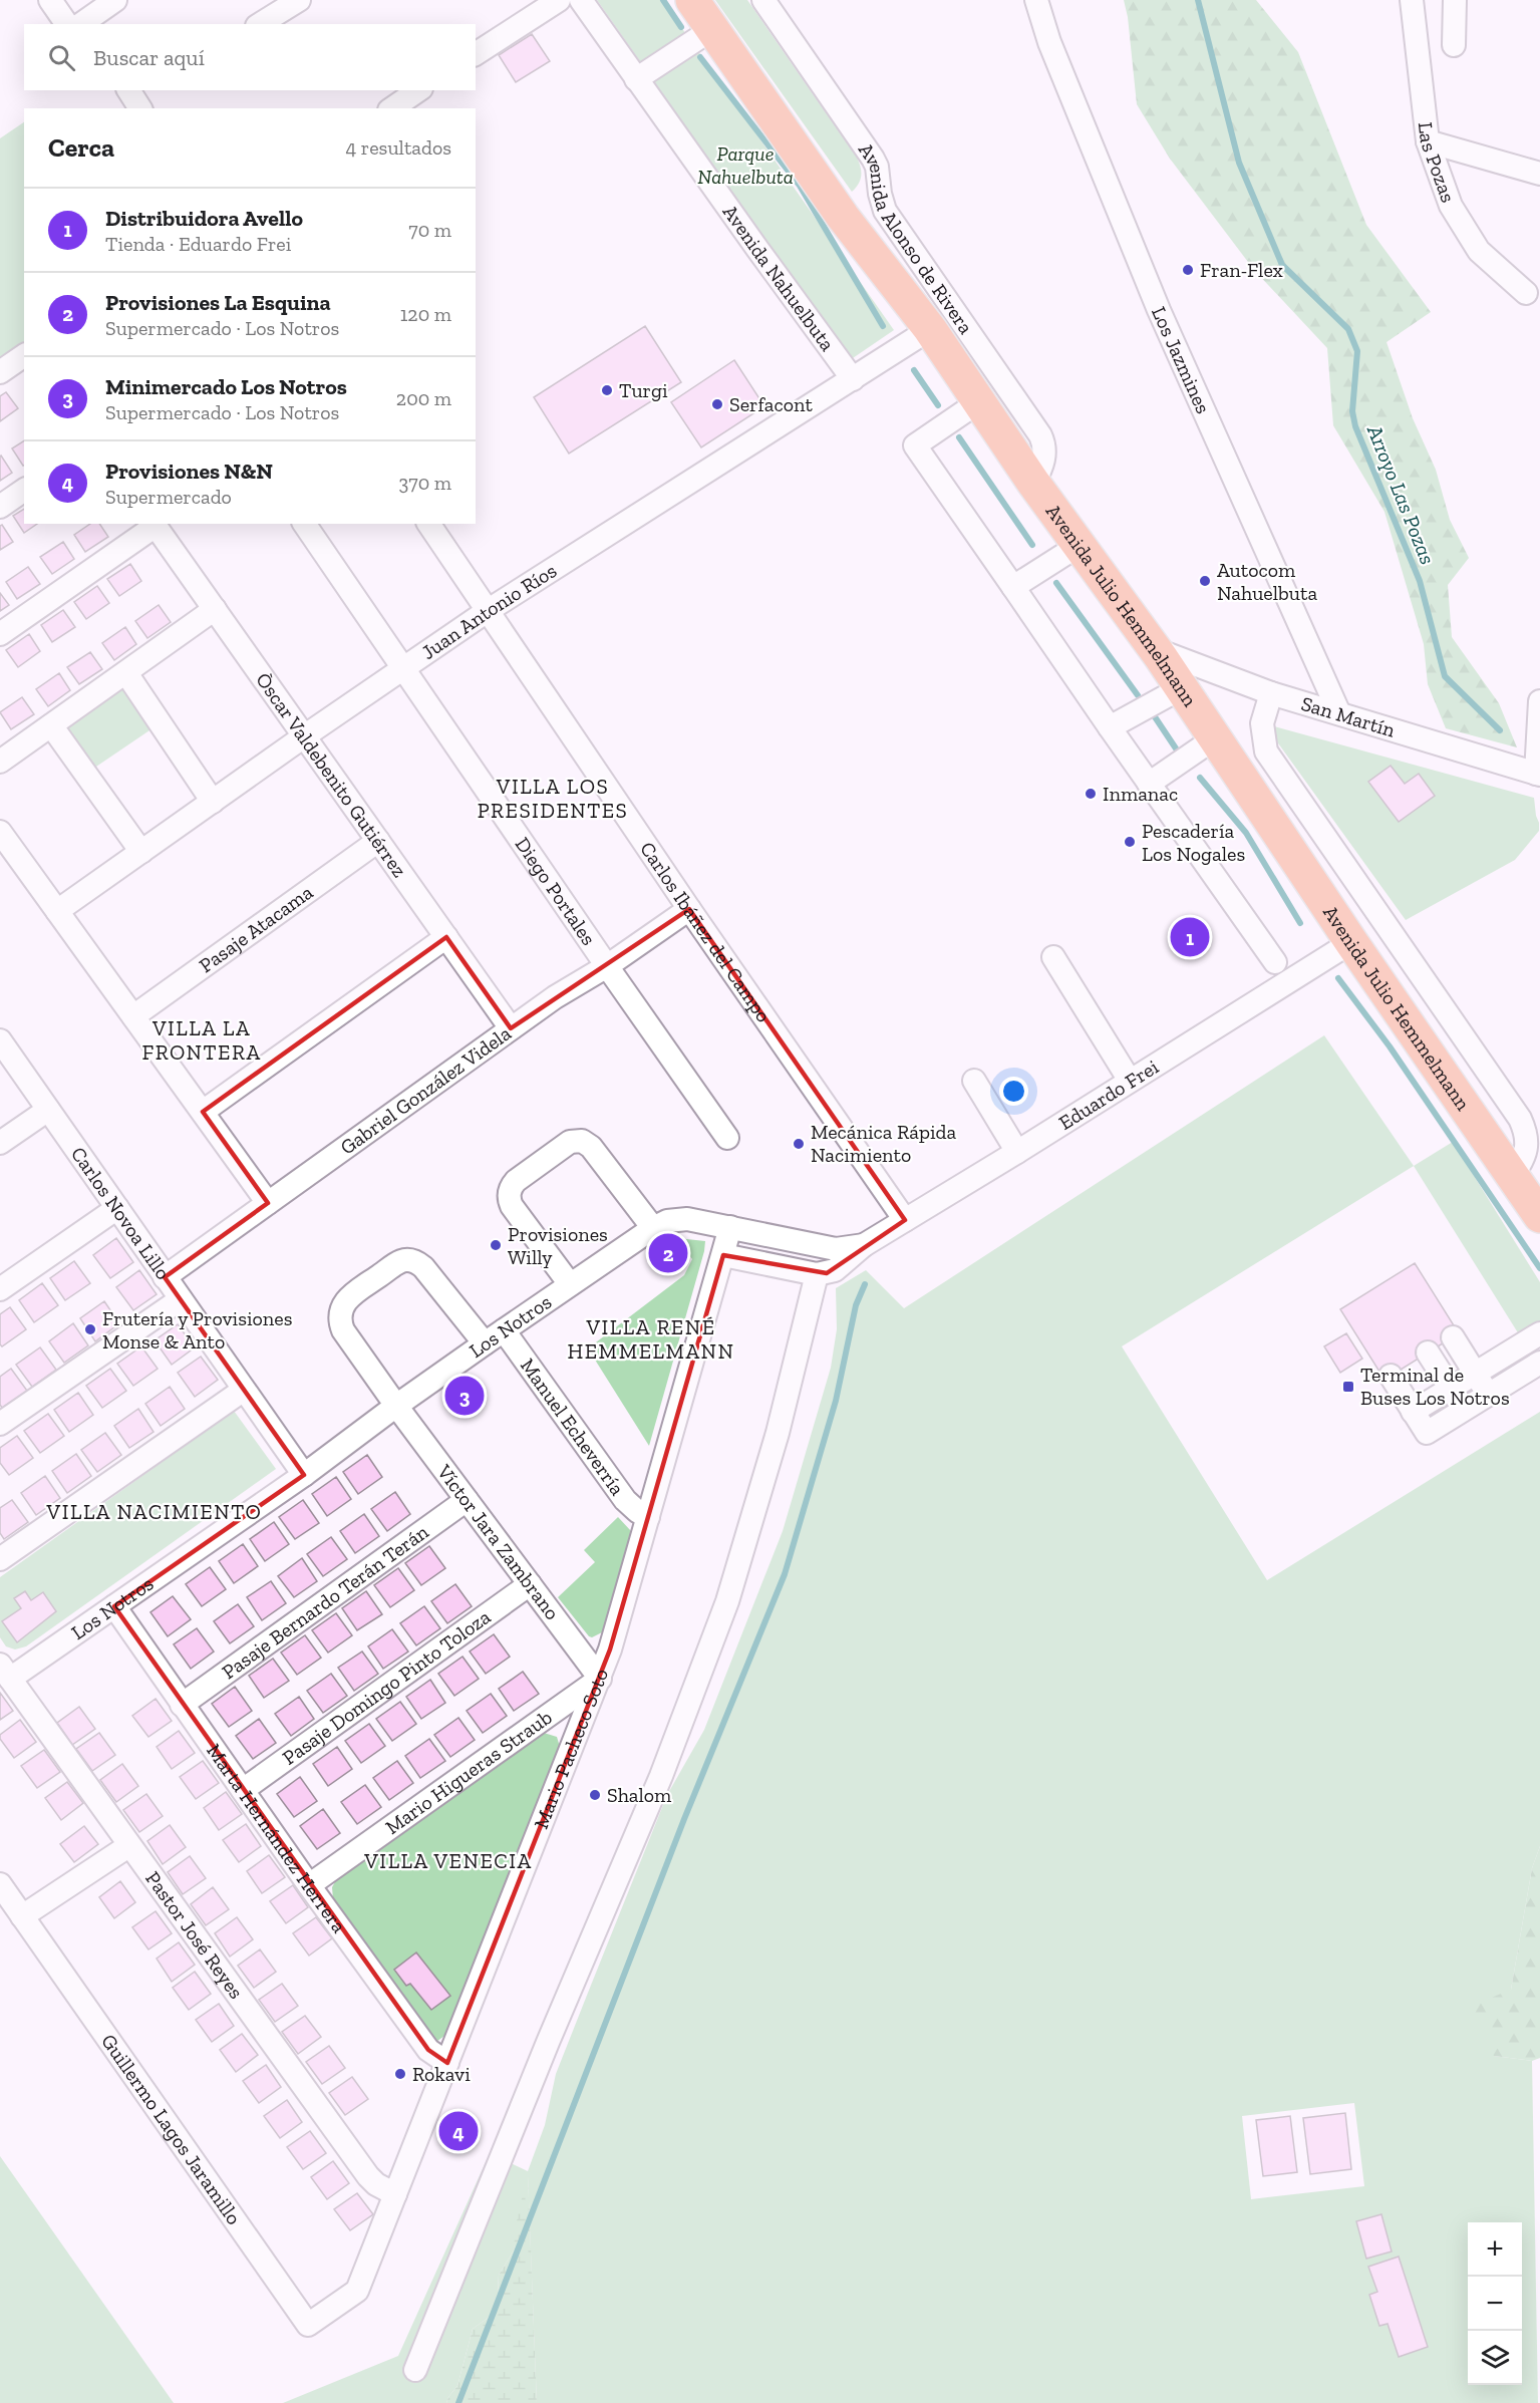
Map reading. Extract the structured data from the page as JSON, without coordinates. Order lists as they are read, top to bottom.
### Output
{
  "streets": {
    "highway": ["Avenida Julio Hemmelmann"],
    "street": [
      "Las Pozas",
      "Avenida Alonso de Rivera",
      "Avenida Nahuelbuta",
      "Los Jazmines",
      "Juan Antonio Ríos",
      "San Martín",
      "Òscar Valdebenito Gutiérrez",
      "Diego Portales",
      "Pasaje Atacama",
      "Carlos Ibáñez del Campo",
      "Gabriel González Videla",
      "Eduardo Frei",
      "Carlos Novoa Lillo",
      "Los Notros",
      "Manuel Echeverría",
      "Víctor Jara Zambrano",
      "Pasaje Bernardo Terán Terán",
      "Pasaje Domingo Pinto Toloza",
      "Mario Pacheco Soto",
      "Mario Higueras Straub",
      "Marta Hernández Herrera",
      "Pastor José Reyes",
      "Guillermo Lagos Jaramillo"
    ]
  },
  "crossings": [
    ["Avenida Alonso de Rivera", "Avenida Julio Hemmelmann"],
    ["Avenida Nahuelbuta", "Juan Antonio Ríos"],
    ["Los Jazmines", "San Martín"],
    ["Avenida Julio Hemmelmann", "Juan Antonio Ríos"],
    ["Avenida Julio Hemmelmann", "San Martín"],
    ["Avenida Julio Hemmelmann", "Eduardo Frei"],
    ["Juan Antonio Ríos", "Òscar Valdebenito Gutiérrez"],
    ["Juan Antonio Ríos", "Diego Portales"],
    ["Juan Antonio Ríos", "Carlos Ibáñez del Campo"],
    ["Òscar Valdebenito Gutiérrez", "Pasaje Atacama"],
    ["Òscar Valdebenito Gutiérrez", "Gabriel González Videla"],
    ["Diego Portales", "Gabriel González Videla"],
    ["Carlos Ibáñez del Campo", "Gabriel González Videla"],
    ["Carlos Ibáñez del Campo", "Eduardo Frei"],
    ["Gabriel González Videla", "Carlos Novoa Lillo"],
    ["Eduardo Frei", "Los Notros"],
    ["Carlos Novoa Lillo", "Los Notros"],
    ["Los Notros", "Manuel Echeverría"],
    ["Los Notros", "Víctor Jara Zambrano"],
    ["Los Notros", "Mario Pacheco Soto"],
    ["Los Notros", "Marta Hernández Herrera"],
    ["Los Notros", "Pastor José Reyes"],
    ["Manuel Echeverría", "Víctor Jara Zambrano"],
    ["Manuel Echeverría", "Mario Pacheco Soto"],
    ["Víctor Jara Zambrano", "Pasaje Bernardo Terán Terán"],
    ["Víctor Jara Zambrano", "Pasaje Domingo Pinto Toloza"],
    ["Víctor Jara Zambrano", "Mario Pacheco Soto"],
    ["Víctor Jara Zambrano", "Mario Higueras Straub"],
    ["Pasaje Bernardo Terán Terán", "Marta Hernández Herrera"],
    ["Pasaje Domingo Pinto Toloza", "Marta Hernández Herrera"],
    ["Mario Pacheco Soto", "Mario Higueras Straub"],
    ["Mario Pacheco Soto", "Marta Hernández Herrera"],
    ["Mario Pacheco Soto", "Pastor José Reyes"],
    ["Mario Pacheco Soto", "Guillermo Lagos Jaramillo"],
    ["Mario Higueras Straub", "Marta Hernández Herrera"]
  ],
  "districts": [
    "VILLA LOS PRESIDENTES",
    "VILLA LA FRONTERA",
    "VILLA RENÉ HEMMELMANN",
    "VILLA NACIMIENTO",
    "VILLA VENECIA"
  ],
  "water": ["Arroyo Las Pozas"],
  "parks": ["Parque Nahuelbuta"],
  "places": {
    "other": [
      "Fran-Flex",
      "Turgi",
      "Serfacont",
      "Autocom Nahuelbuta",
      "Inmanac",
      "Pescadería Los Nogales",
      "Mecánica Rápida Nacimiento",
      "Provisiones Willy",
      "Frutería y Provisiones Monse & Anto",
      "Shalom",
      "Rokavi"
    ],
    "transit": ["Terminal de Buses Los Notros"]
  },
  "page": {
    "search": "Buscar aquí",
    "heading": ["Cerca", "4 resultados"],
    "list": [
      {
        "mark": "1",
        "name": "Distribuidora Avello",
        "note": "Tienda · Eduardo Frei",
        "value": "70 m"
      },
      {
        "mark": "2",
        "name": "Provisiones La Esquina",
        "note": "Supermercado · Los Notros",
        "value": "120 m"
      },
      {
        "mark": "3",
        "name": "Minimercado Los Notros",
        "note": "Supermercado · Los Notros",
        "value": "200 m"
      },
      {
        "mark": "4",
        "name": "Provisiones N&N",
        "note": "Supermercado",
        "value": "370 m"
      }
    ],
    "pins": [
      "1",
      "2",
      "3",
      "4"
    ],
    "map_buttons": ["+", "−"]
  }
}
